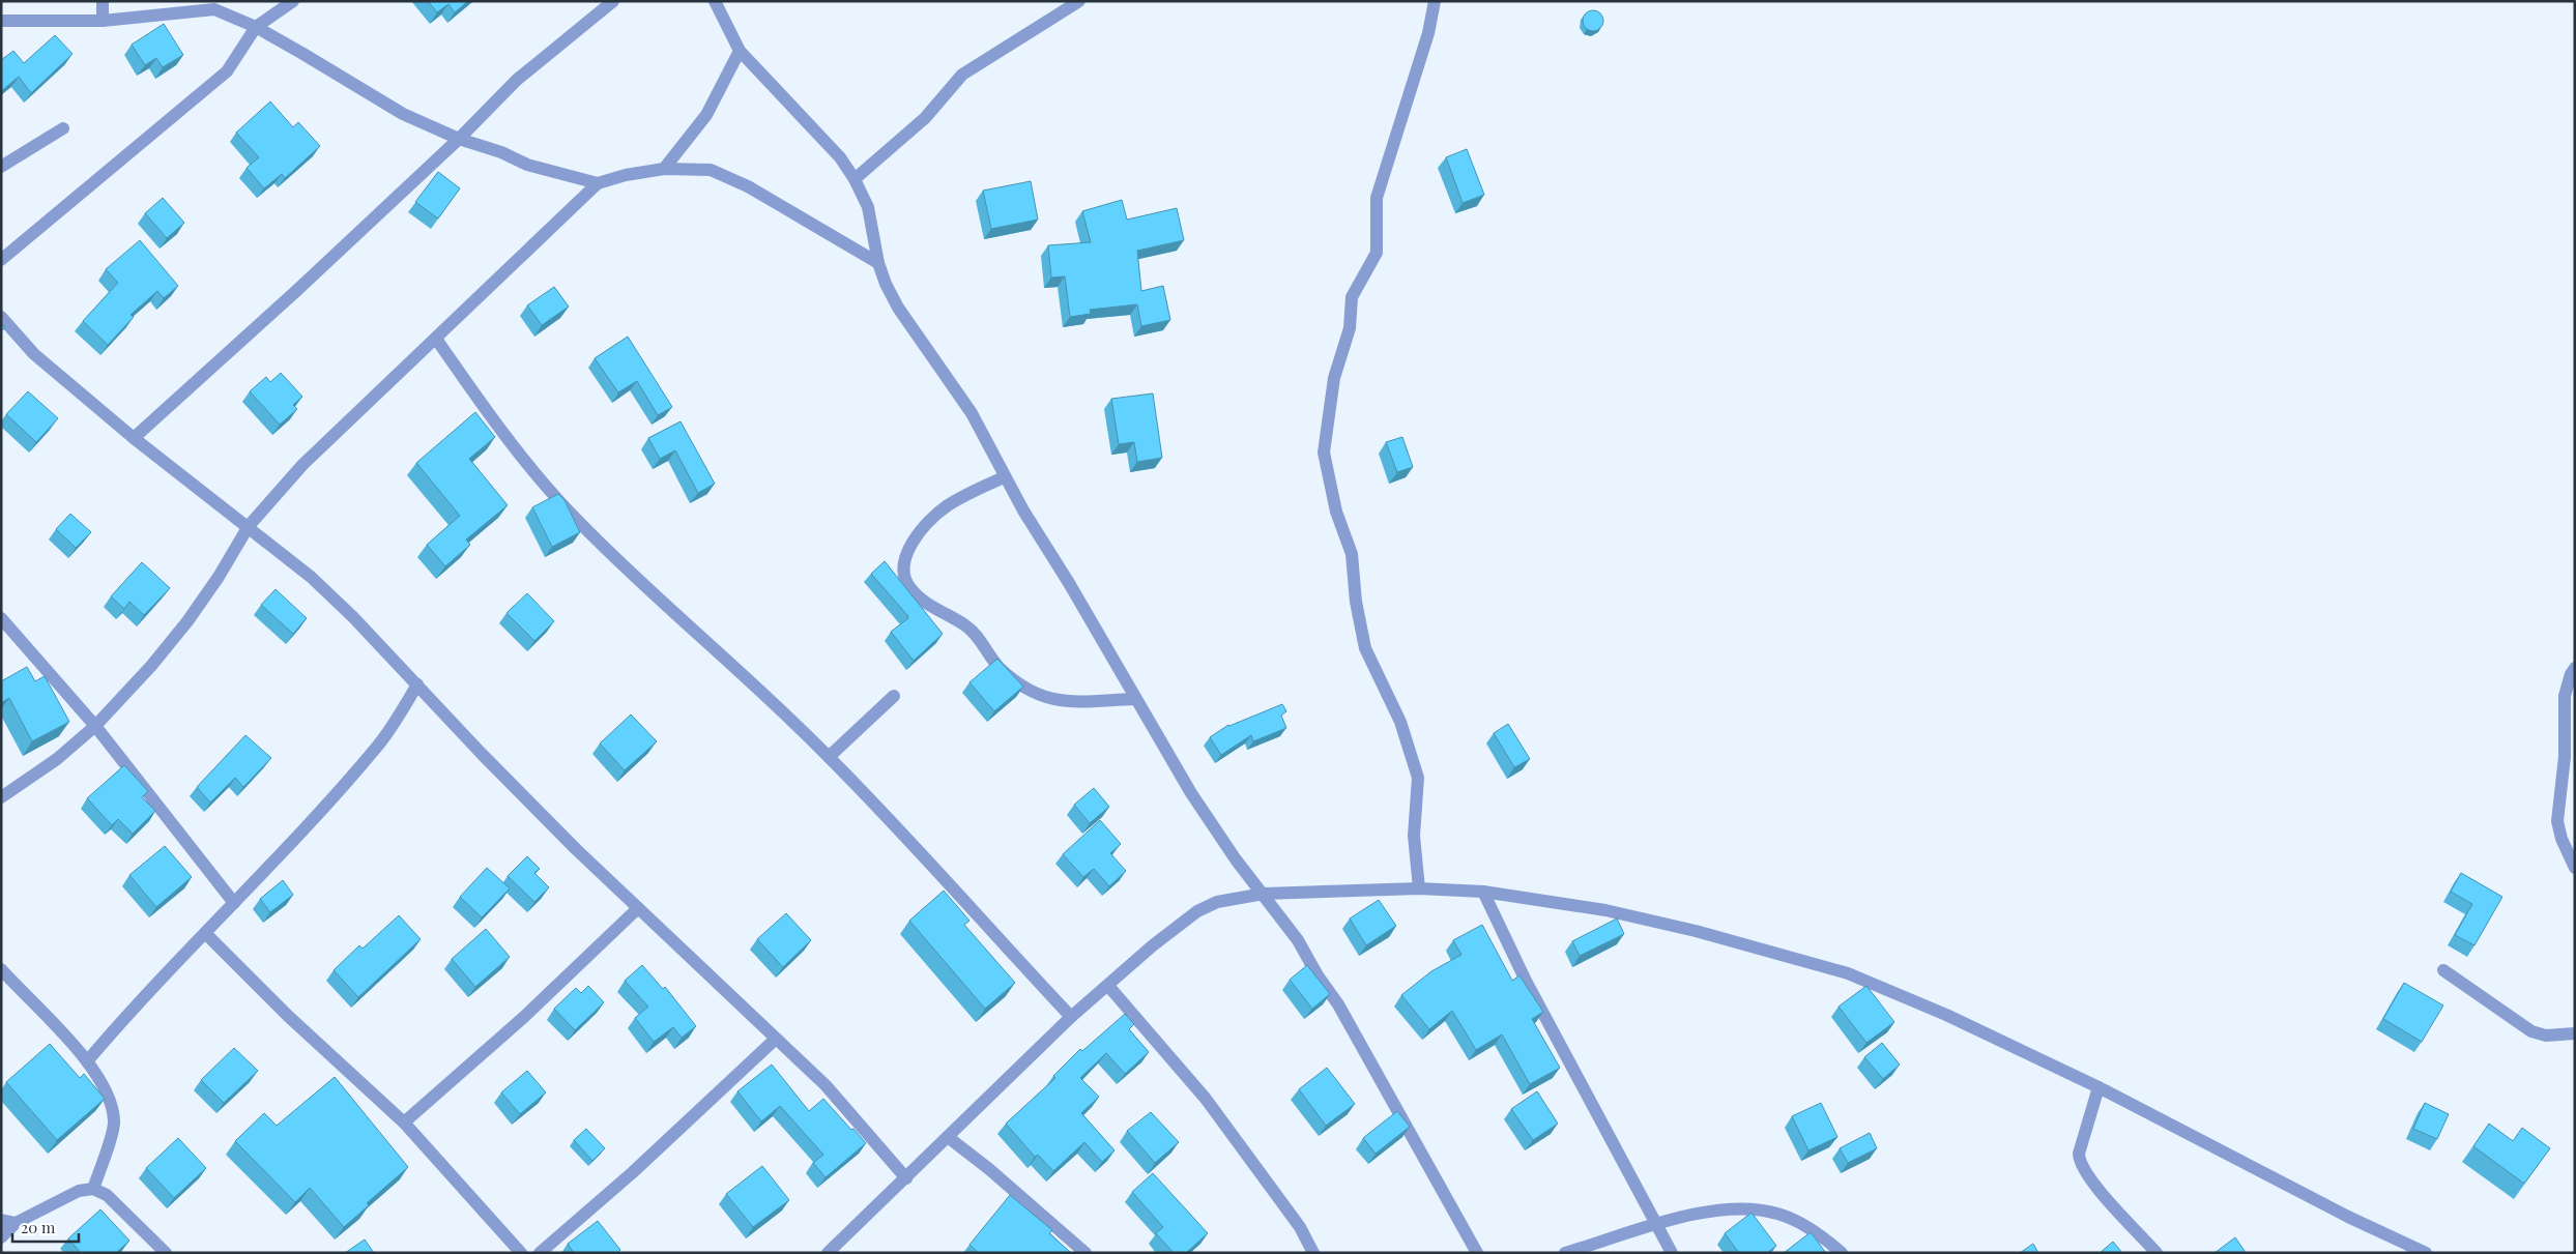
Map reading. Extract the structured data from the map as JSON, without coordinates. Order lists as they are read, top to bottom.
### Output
{
  "scale_bar": "20 m"
}
